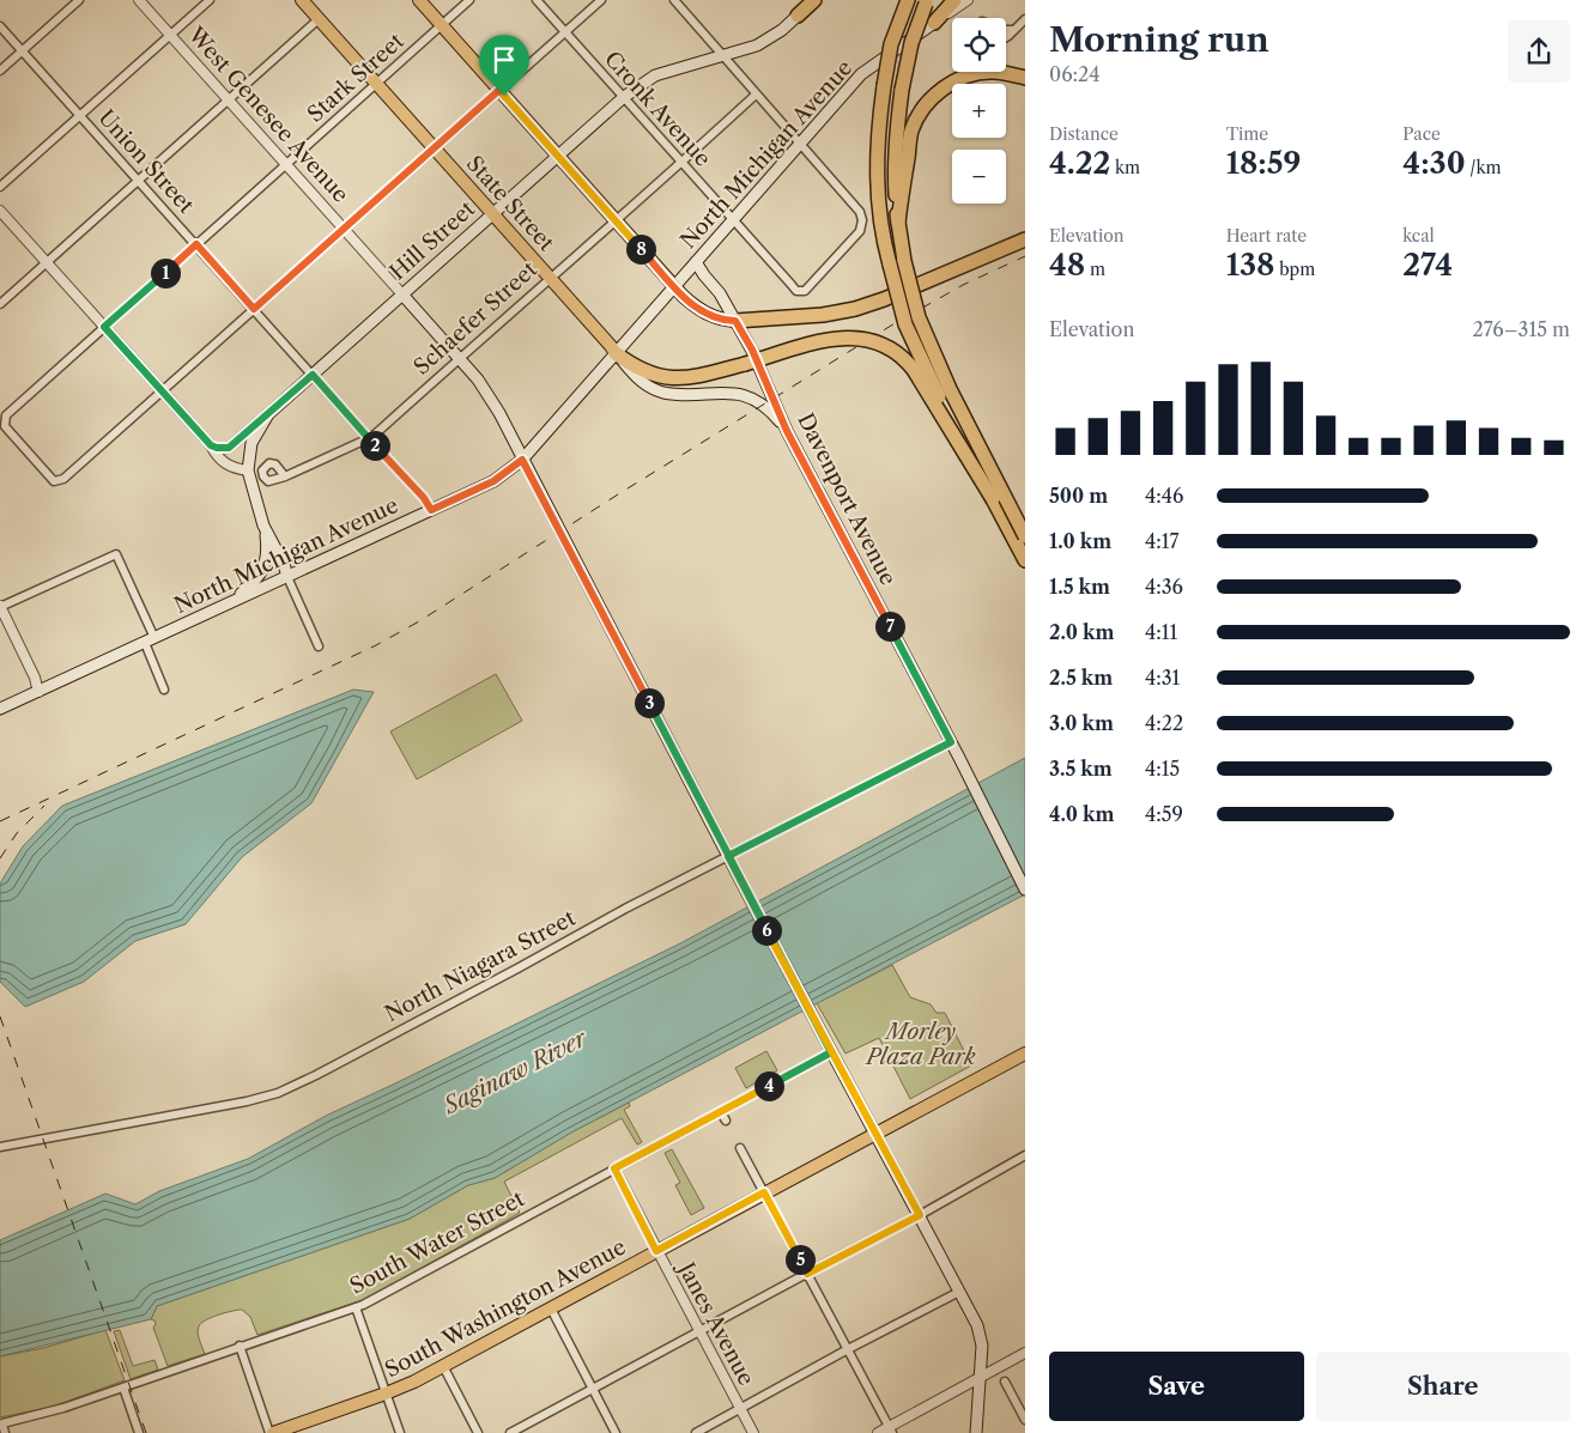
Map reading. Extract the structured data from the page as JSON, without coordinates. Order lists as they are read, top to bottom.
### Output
{
  "streets": {
    "main road": [
      "West Genesee Avenue",
      "North Michigan Avenue",
      "State Street",
      "Hill Street",
      "Davenport Avenue",
      "South Washington Avenue"
    ],
    "street": [
      "Stark Street",
      "Cronk Avenue",
      "Union Street",
      "Schaefer Street",
      "North Niagara Street",
      "South Water Street",
      "Janes Avenue"
    ]
  },
  "crossings": [
    ["Stark Street", "West Genesee Avenue"],
    ["Stark Street", "Union Street"],
    ["Stark Street", "State Street"],
    ["Cronk Avenue", "North Michigan Avenue"],
    ["Cronk Avenue", "Hill Street"],
    ["Cronk Avenue", "Schaefer Street"],
    ["West Genesee Avenue", "North Michigan Avenue"],
    ["West Genesee Avenue", "Hill Street"],
    ["West Genesee Avenue", "Schaefer Street"],
    ["West Genesee Avenue", "North Niagara Street"],
    ["West Genesee Avenue", "South Water Street"],
    ["West Genesee Avenue", "South Washington Avenue"],
    ["North Michigan Avenue", "Union Street"],
    ["North Michigan Avenue", "State Street"],
    ["North Michigan Avenue", "Davenport Avenue"],
    ["Union Street", "Hill Street"],
    ["Union Street", "Schaefer Street"],
    ["State Street", "Hill Street"],
    ["State Street", "Schaefer Street"],
    ["Davenport Avenue", "North Niagara Street"],
    ["South Water Street", "Janes Avenue"],
    ["South Washington Avenue", "Janes Avenue"]
  ],
  "water": ["Saginaw River"],
  "parks": ["Morley Plaza Park"],
  "page": {
    "heading": ["Morning run", "06:24"],
    "map_buttons": ["+", "−"],
    "stats": [
      ["Distance", "4.22 km"],
      ["Time", "18:59"],
      ["Pace", "4:30 /km"],
      ["Elevation", "48 m"],
      ["Heart rate", "138 bpm"],
      ["kcal", "274"]
    ],
    "pins": [
      "8",
      "1",
      "2",
      "7",
      "3",
      "6",
      "4",
      "5"
    ],
    "chart": ["Elevation", "276–315 m"],
    "list": [
      {
        "name": "500 m",
        "note": "4:46"
      },
      {
        "name": "1.0 km",
        "note": "4:17"
      },
      {
        "name": "1.5 km",
        "note": "4:36"
      },
      {
        "name": "2.0 km",
        "note": "4:11"
      },
      {
        "name": "2.5 km",
        "note": "4:31"
      },
      {
        "name": "3.0 km",
        "note": "4:22"
      },
      {
        "name": "3.5 km",
        "note": "4:15"
      },
      {
        "name": "4.0 km",
        "note": "4:59"
      }
    ],
    "buttons": ["Save", "Share"]
  }
}
